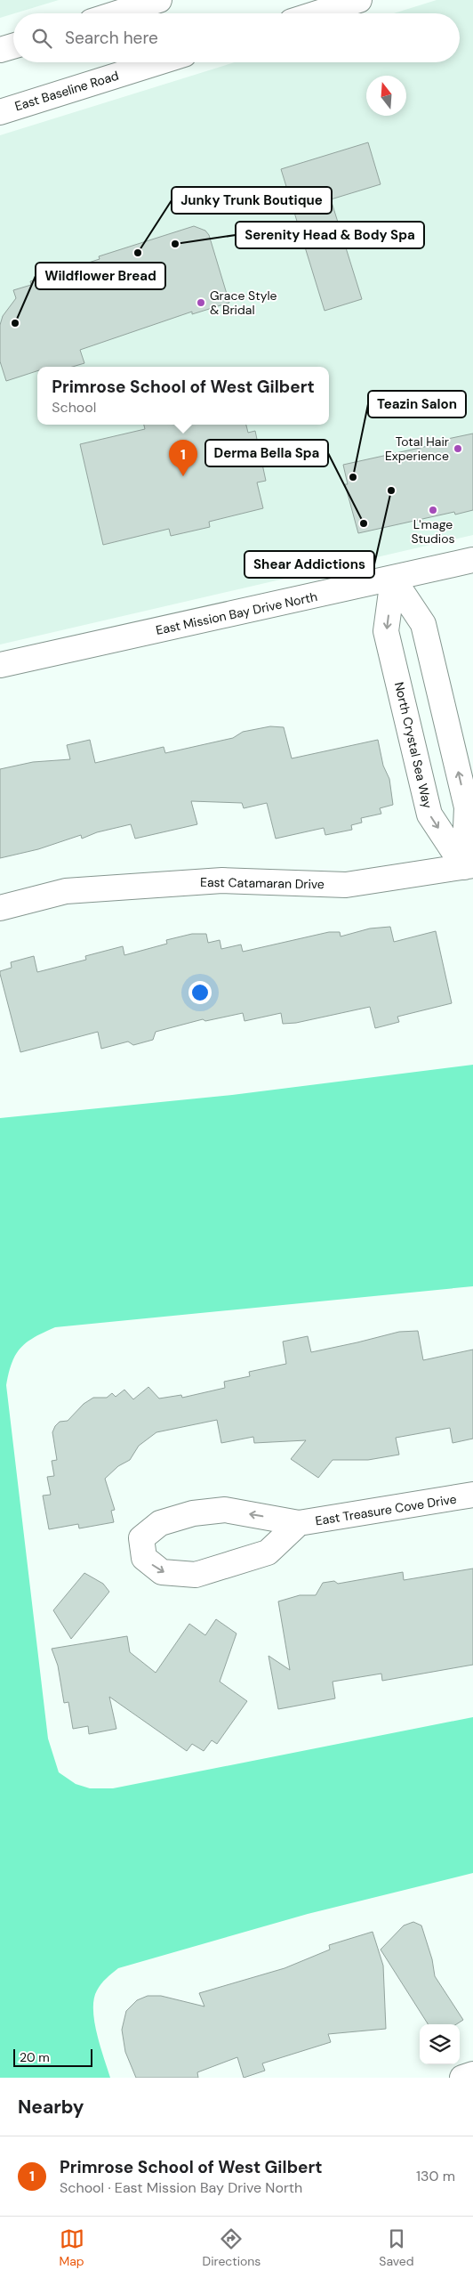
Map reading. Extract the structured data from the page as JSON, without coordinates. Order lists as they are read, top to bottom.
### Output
{
  "streets": {
    "street": [
      "East Baseline Road",
      "East Mission Bay Drive North",
      "North Crystal Sea Way",
      "East Catamaran Drive",
      "East Treasure Cove Drive"
    ]
  },
  "crossings": [
    ["East Mission Bay Drive North", "North Crystal Sea Way"],
    ["North Crystal Sea Way", "East Catamaran Drive"]
  ],
  "places": [
    "Serenity Head & Body Spa",
    "Junky Trunk Boutique",
    "Grace Style & Bridal",
    "Wildflower Bread",
    "Total Hair Experience",
    "Teazin Salon",
    "Shear Addictions",
    "L'mage Studios",
    "Derma Bella Spa"
  ],
  "scale_bar": "20 m",
  "north": "top",
  "page": {
    "search": "Search here",
    "popup": ["Primrose School of West Gilbert", "School"],
    "pins": "1",
    "scale": "20 m",
    "heading": "Nearby",
    "list": [
      {
        "mark": "1",
        "name": "Primrose School of West Gilbert",
        "note": "School · East Mission Bay Drive North",
        "value": "130 m"
      }
    ],
    "nav": ["Map", "Directions", "Saved"]
  }
}
